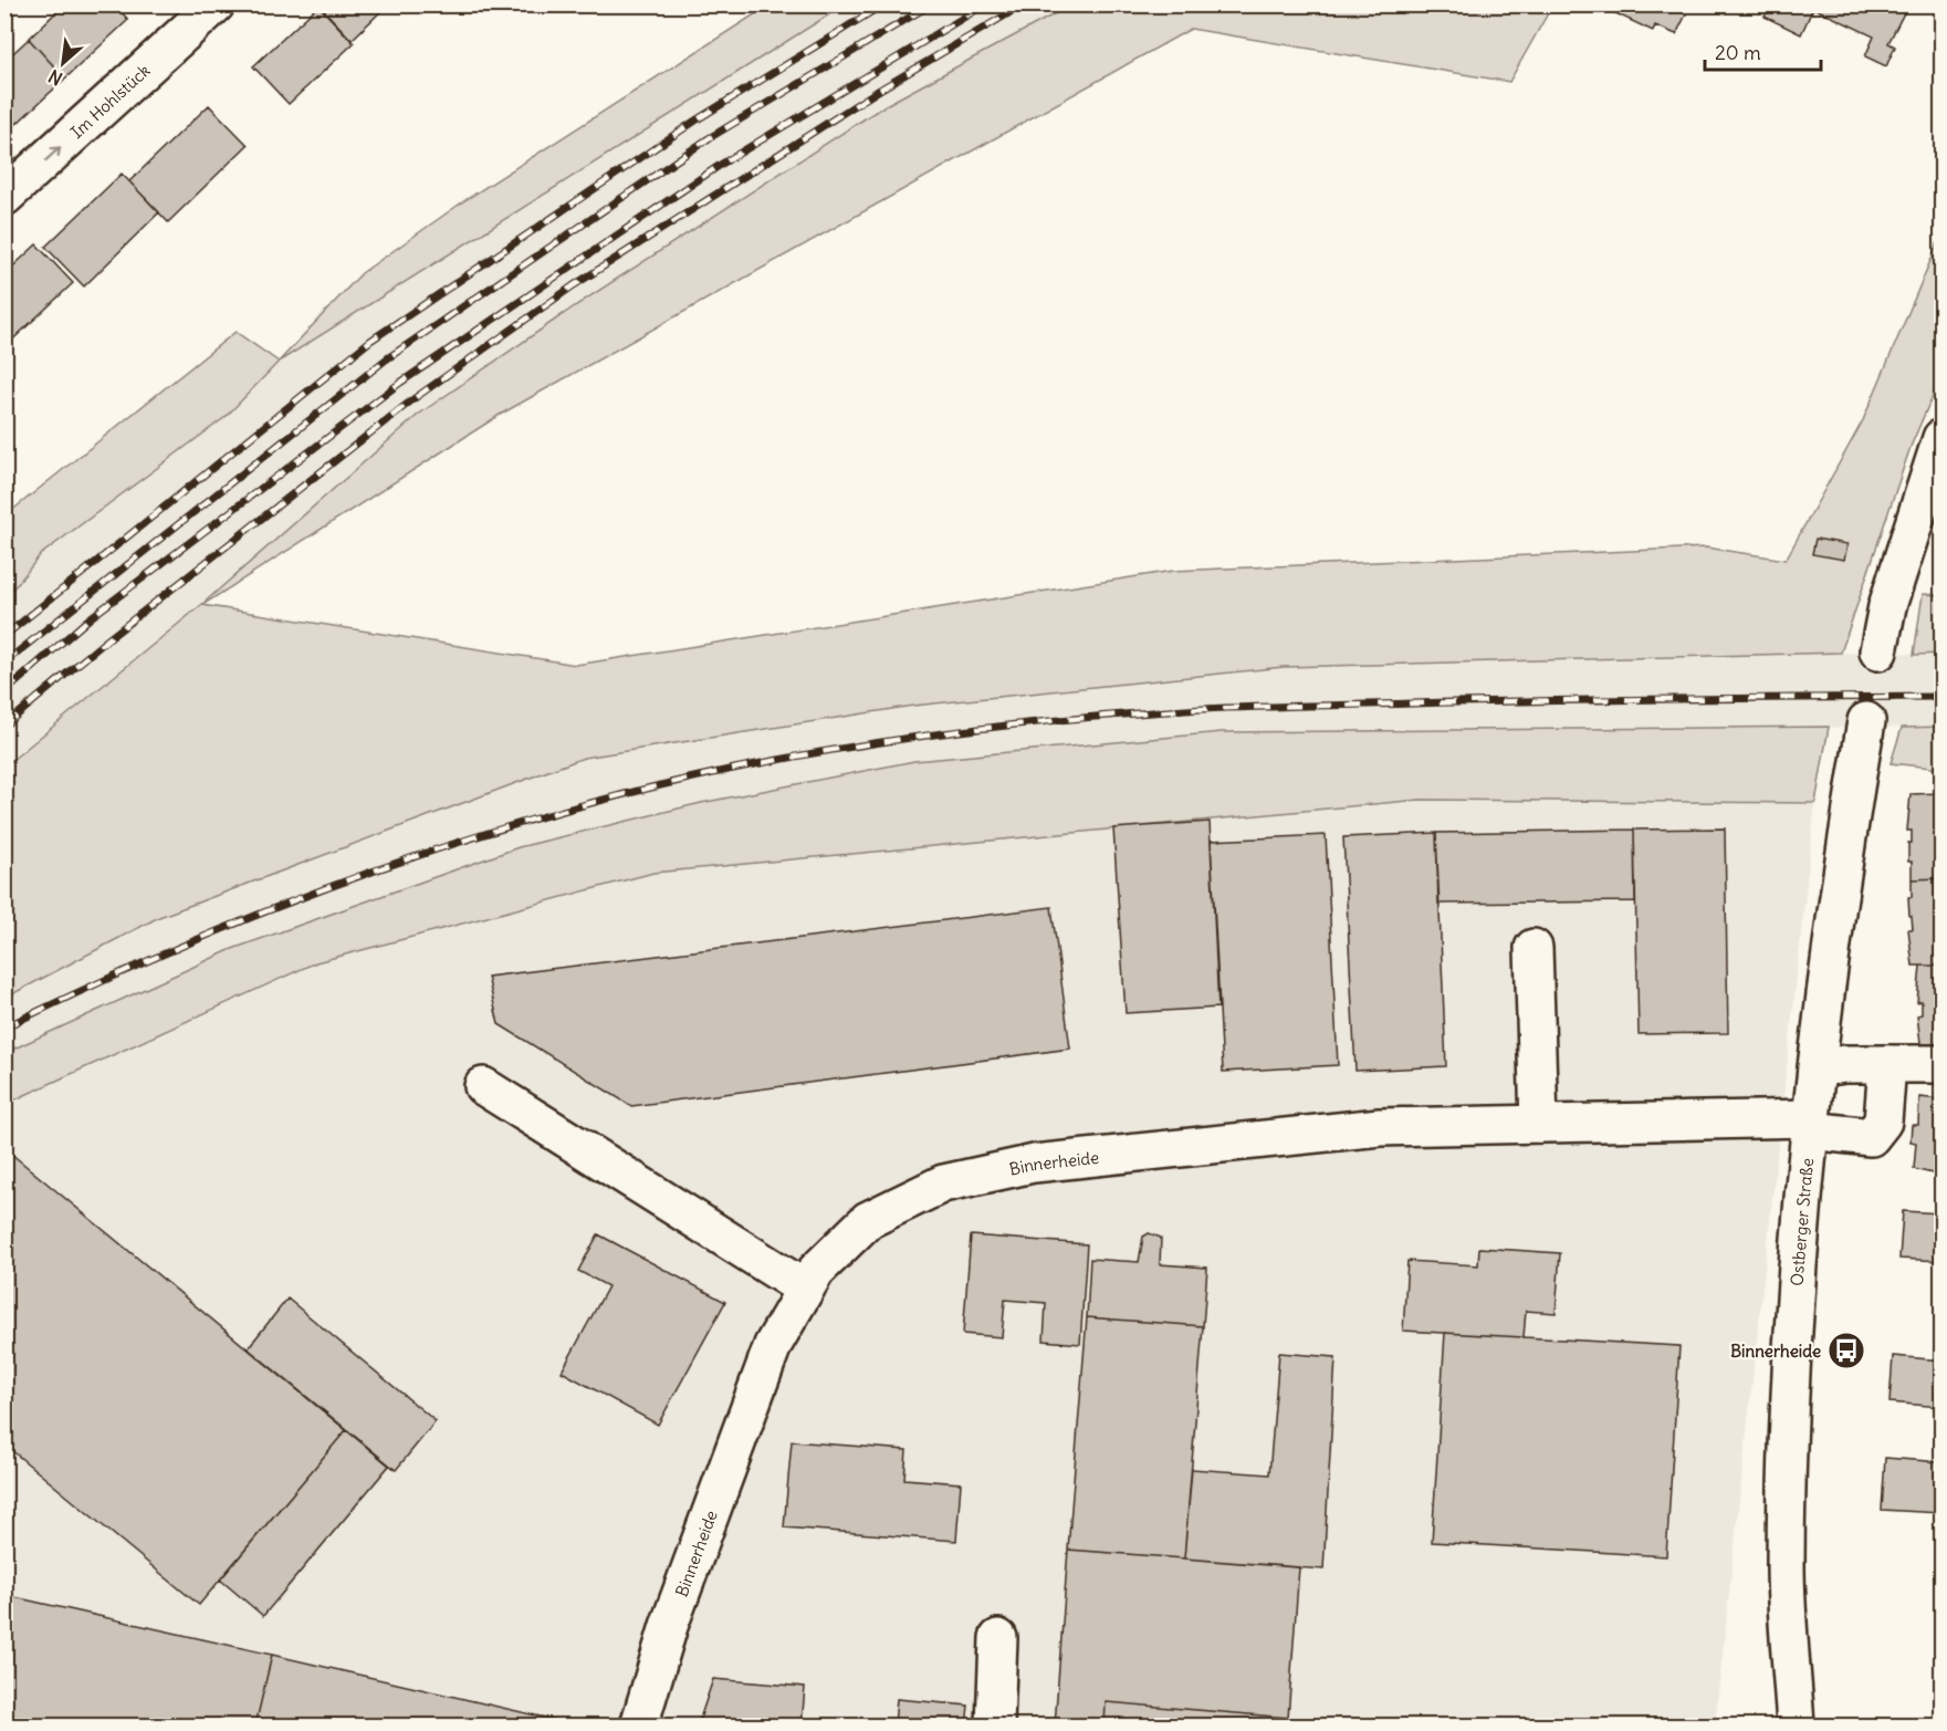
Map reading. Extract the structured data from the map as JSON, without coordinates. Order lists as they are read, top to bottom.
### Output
{
  "streets": {
    "street": ["Im Hohlstück", "Binnerheide", "Ostberger Straße"]
  },
  "crossings": [
    ["Binnerheide", "Ostberger Straße"]
  ],
  "one_way": ["Im Hohlstück"],
  "places": {
    "bus stop": ["Binnerheide"]
  },
  "scale_bar": "20 m",
  "north": "bottom left"
}
